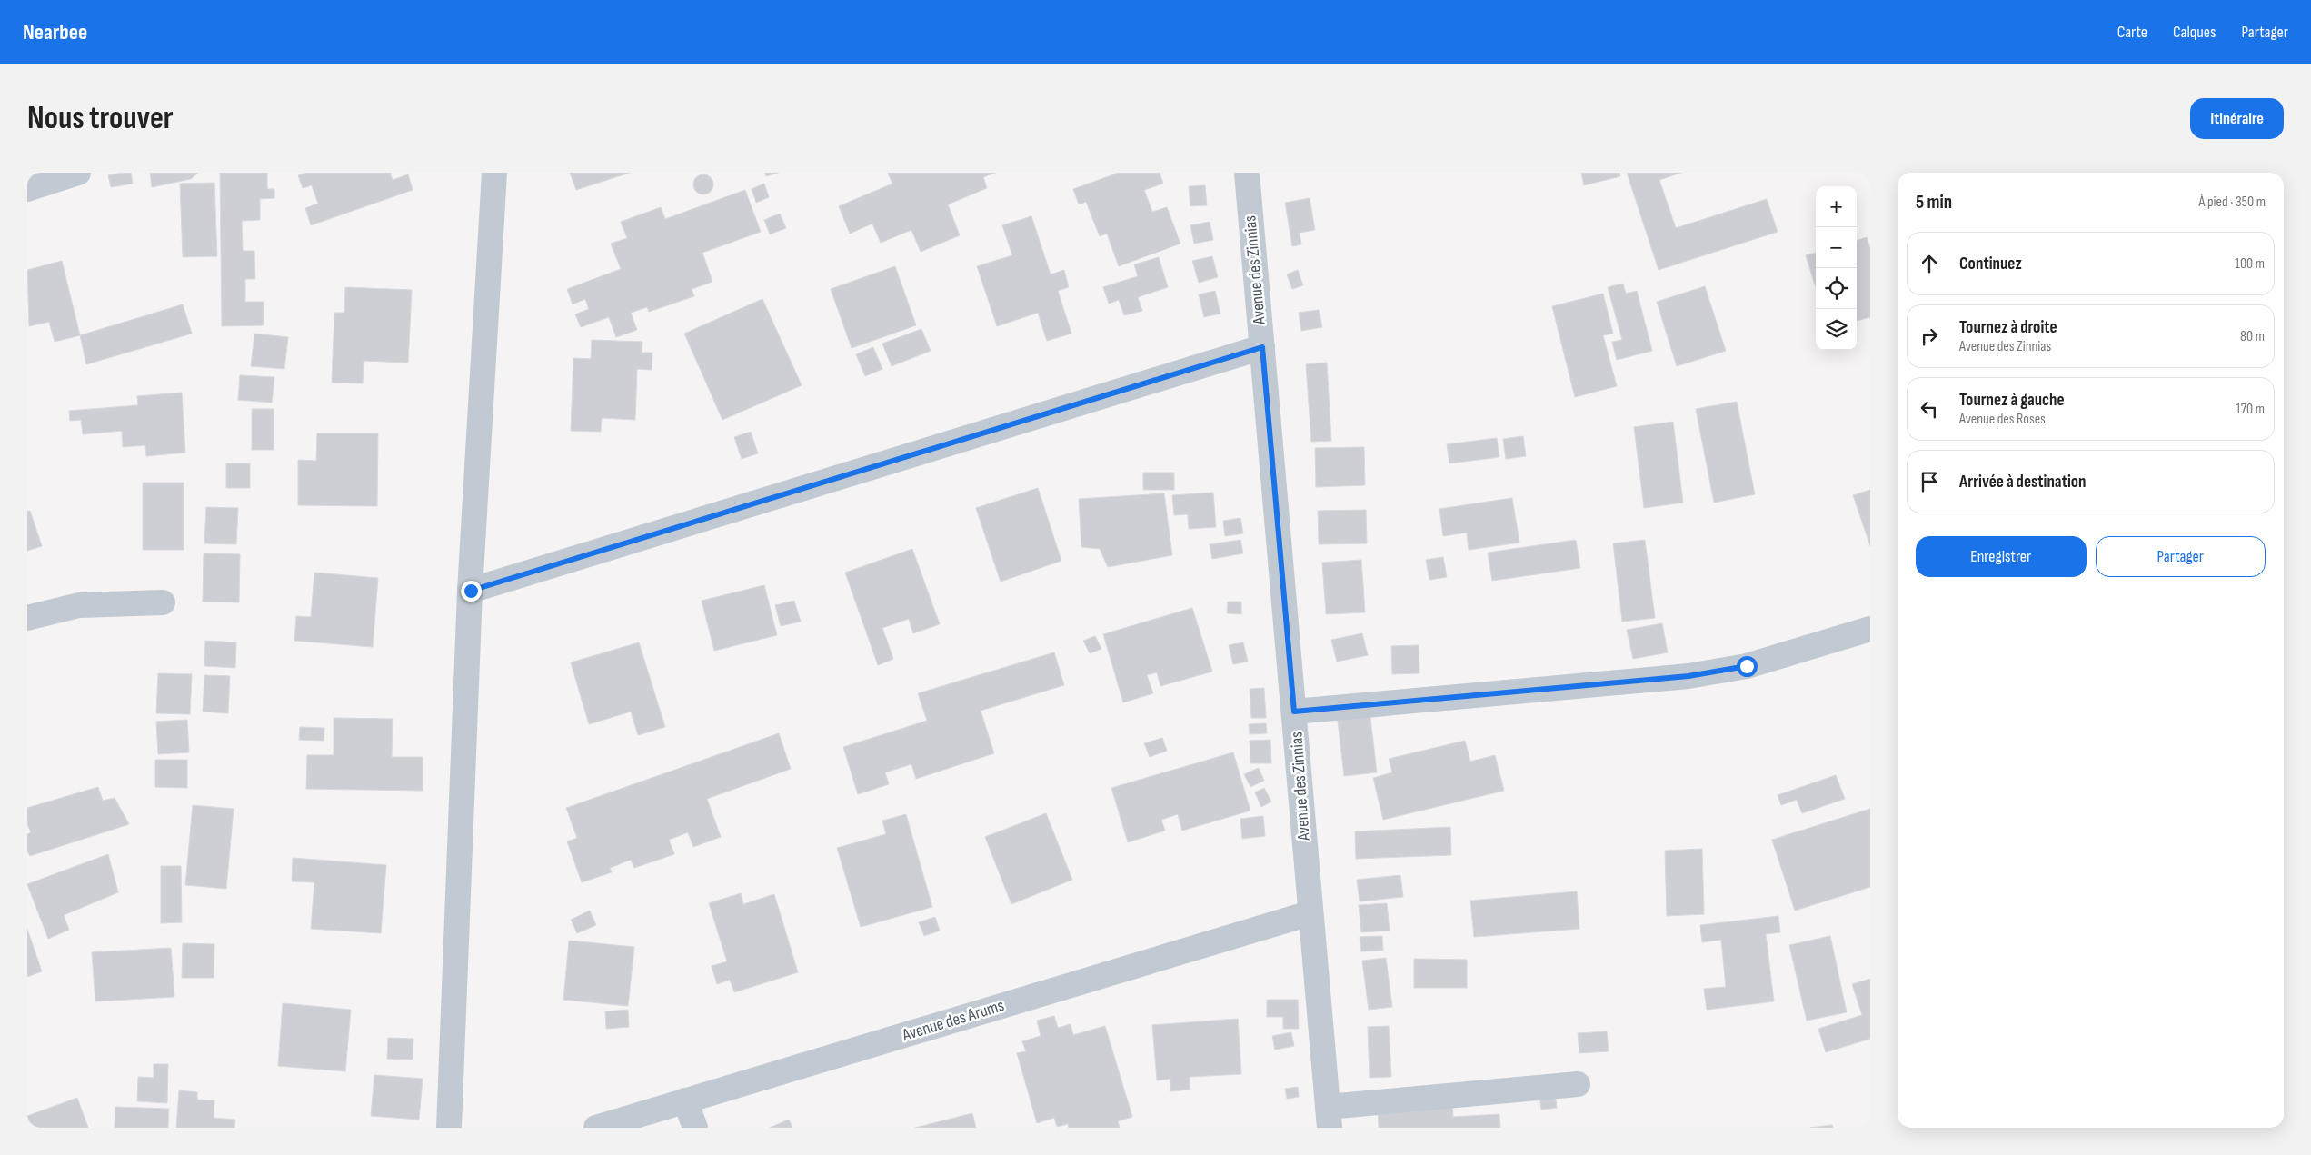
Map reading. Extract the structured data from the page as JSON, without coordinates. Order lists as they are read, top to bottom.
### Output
{
  "streets": {
    "street": ["Avenue des Zinnias", "Avenue des Arums"]
  },
  "crossings": [
    ["Avenue des Zinnias", "Avenue des Arums"]
  ],
  "page": {
    "header": "Nearbee",
    "nav": ["Carte", "Calques", "Partager"],
    "buttons": [
      "Itinéraire",
      ["Enregistrer", "Partager"]
    ],
    "title": "Nous trouver",
    "heading": ["5 min", "À pied · 350 m"],
    "map_buttons": ["+", "−"],
    "list": [
      ["Continuez", "100 m"],
      ["Tournez à droite", "Avenue des Zinnias", "80 m"],
      ["Tournez à gauche", "Avenue des Roses", "170 m"],
      "Arrivée à destination"
    ]
  }
}
